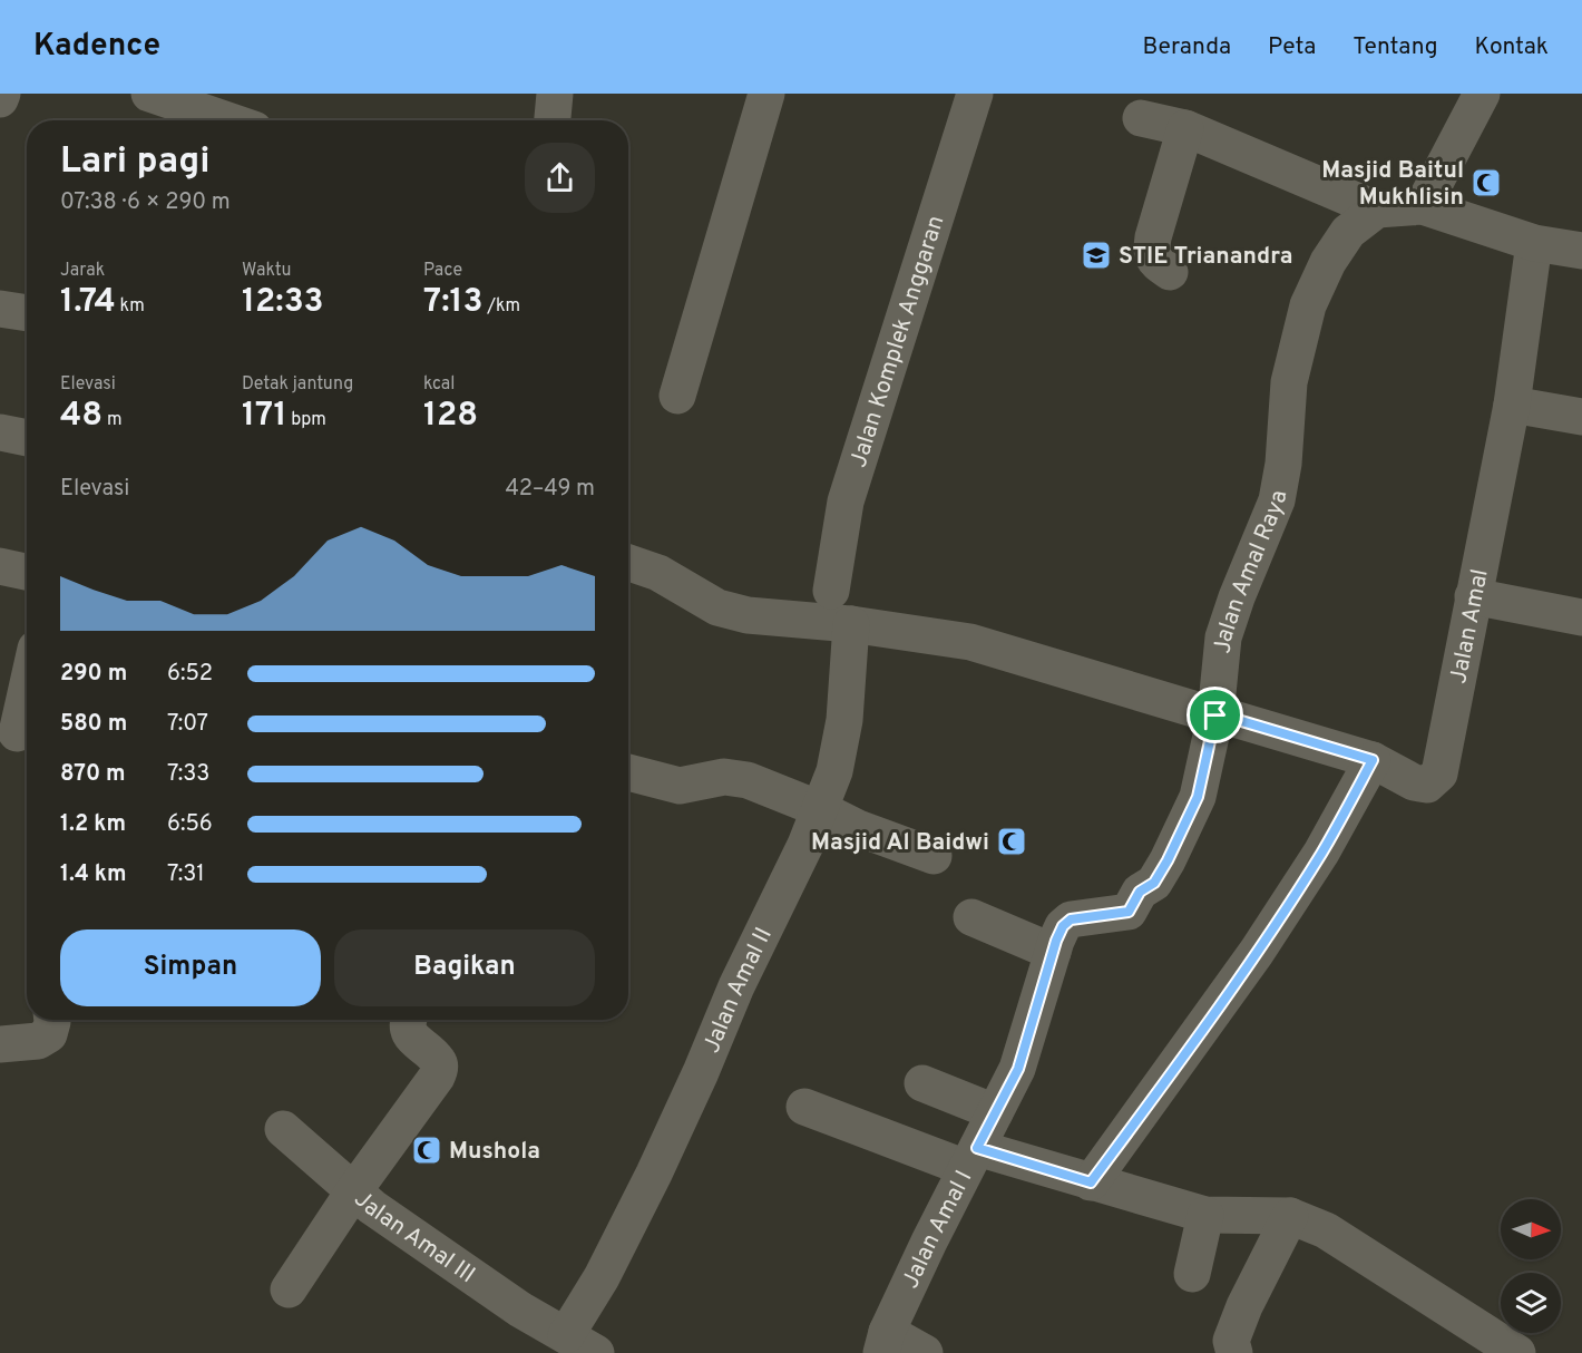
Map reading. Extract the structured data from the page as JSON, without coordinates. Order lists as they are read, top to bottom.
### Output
{
  "streets": {
    "street": [
      "Jalan Komplek Anggaran",
      "Jalan Amal Raya",
      "Jalan Amal",
      "Jalan Amal II",
      "Jalan Amal I",
      "Jalan Amal III"
    ]
  },
  "crossings": [
    ["Jalan Amal Raya", "Jalan Amal"],
    ["Jalan Amal Raya", "Jalan Amal I"],
    ["Jalan Amal", "Jalan Amal I"],
    ["Jalan Amal II", "Jalan Amal III"]
  ],
  "places": {
    "mosque": ["Masjid Baitul Mukhlisin", "Masjid Al Baidwi", "Mushola"],
    "school or university": ["STIE Trianandra"]
  },
  "north": "right",
  "page": {
    "header": "Kadence",
    "nav": [
      "Beranda",
      "Peta",
      "Tentang",
      "Kontak"
    ],
    "heading": ["Lari pagi", "07:38 · 6 × 290 m"],
    "stats": [
      ["Jarak", "1.74 km"],
      ["Waktu", "12:33"],
      ["Pace", "7:13 /km"],
      ["Elevasi", "48 m"],
      ["Detak jantung", "171 bpm"],
      ["kcal", "128"]
    ],
    "chart": ["Elevasi", "42–49 m"],
    "list": [
      {
        "name": "290 m",
        "note": "6:52"
      },
      {
        "name": "580 m",
        "note": "7:07"
      },
      {
        "name": "870 m",
        "note": "7:33"
      },
      {
        "name": "1.2 km",
        "note": "6:56"
      },
      {
        "name": "1.4 km",
        "note": "7:31"
      }
    ],
    "buttons": ["Simpan", "Bagikan"]
  }
}
